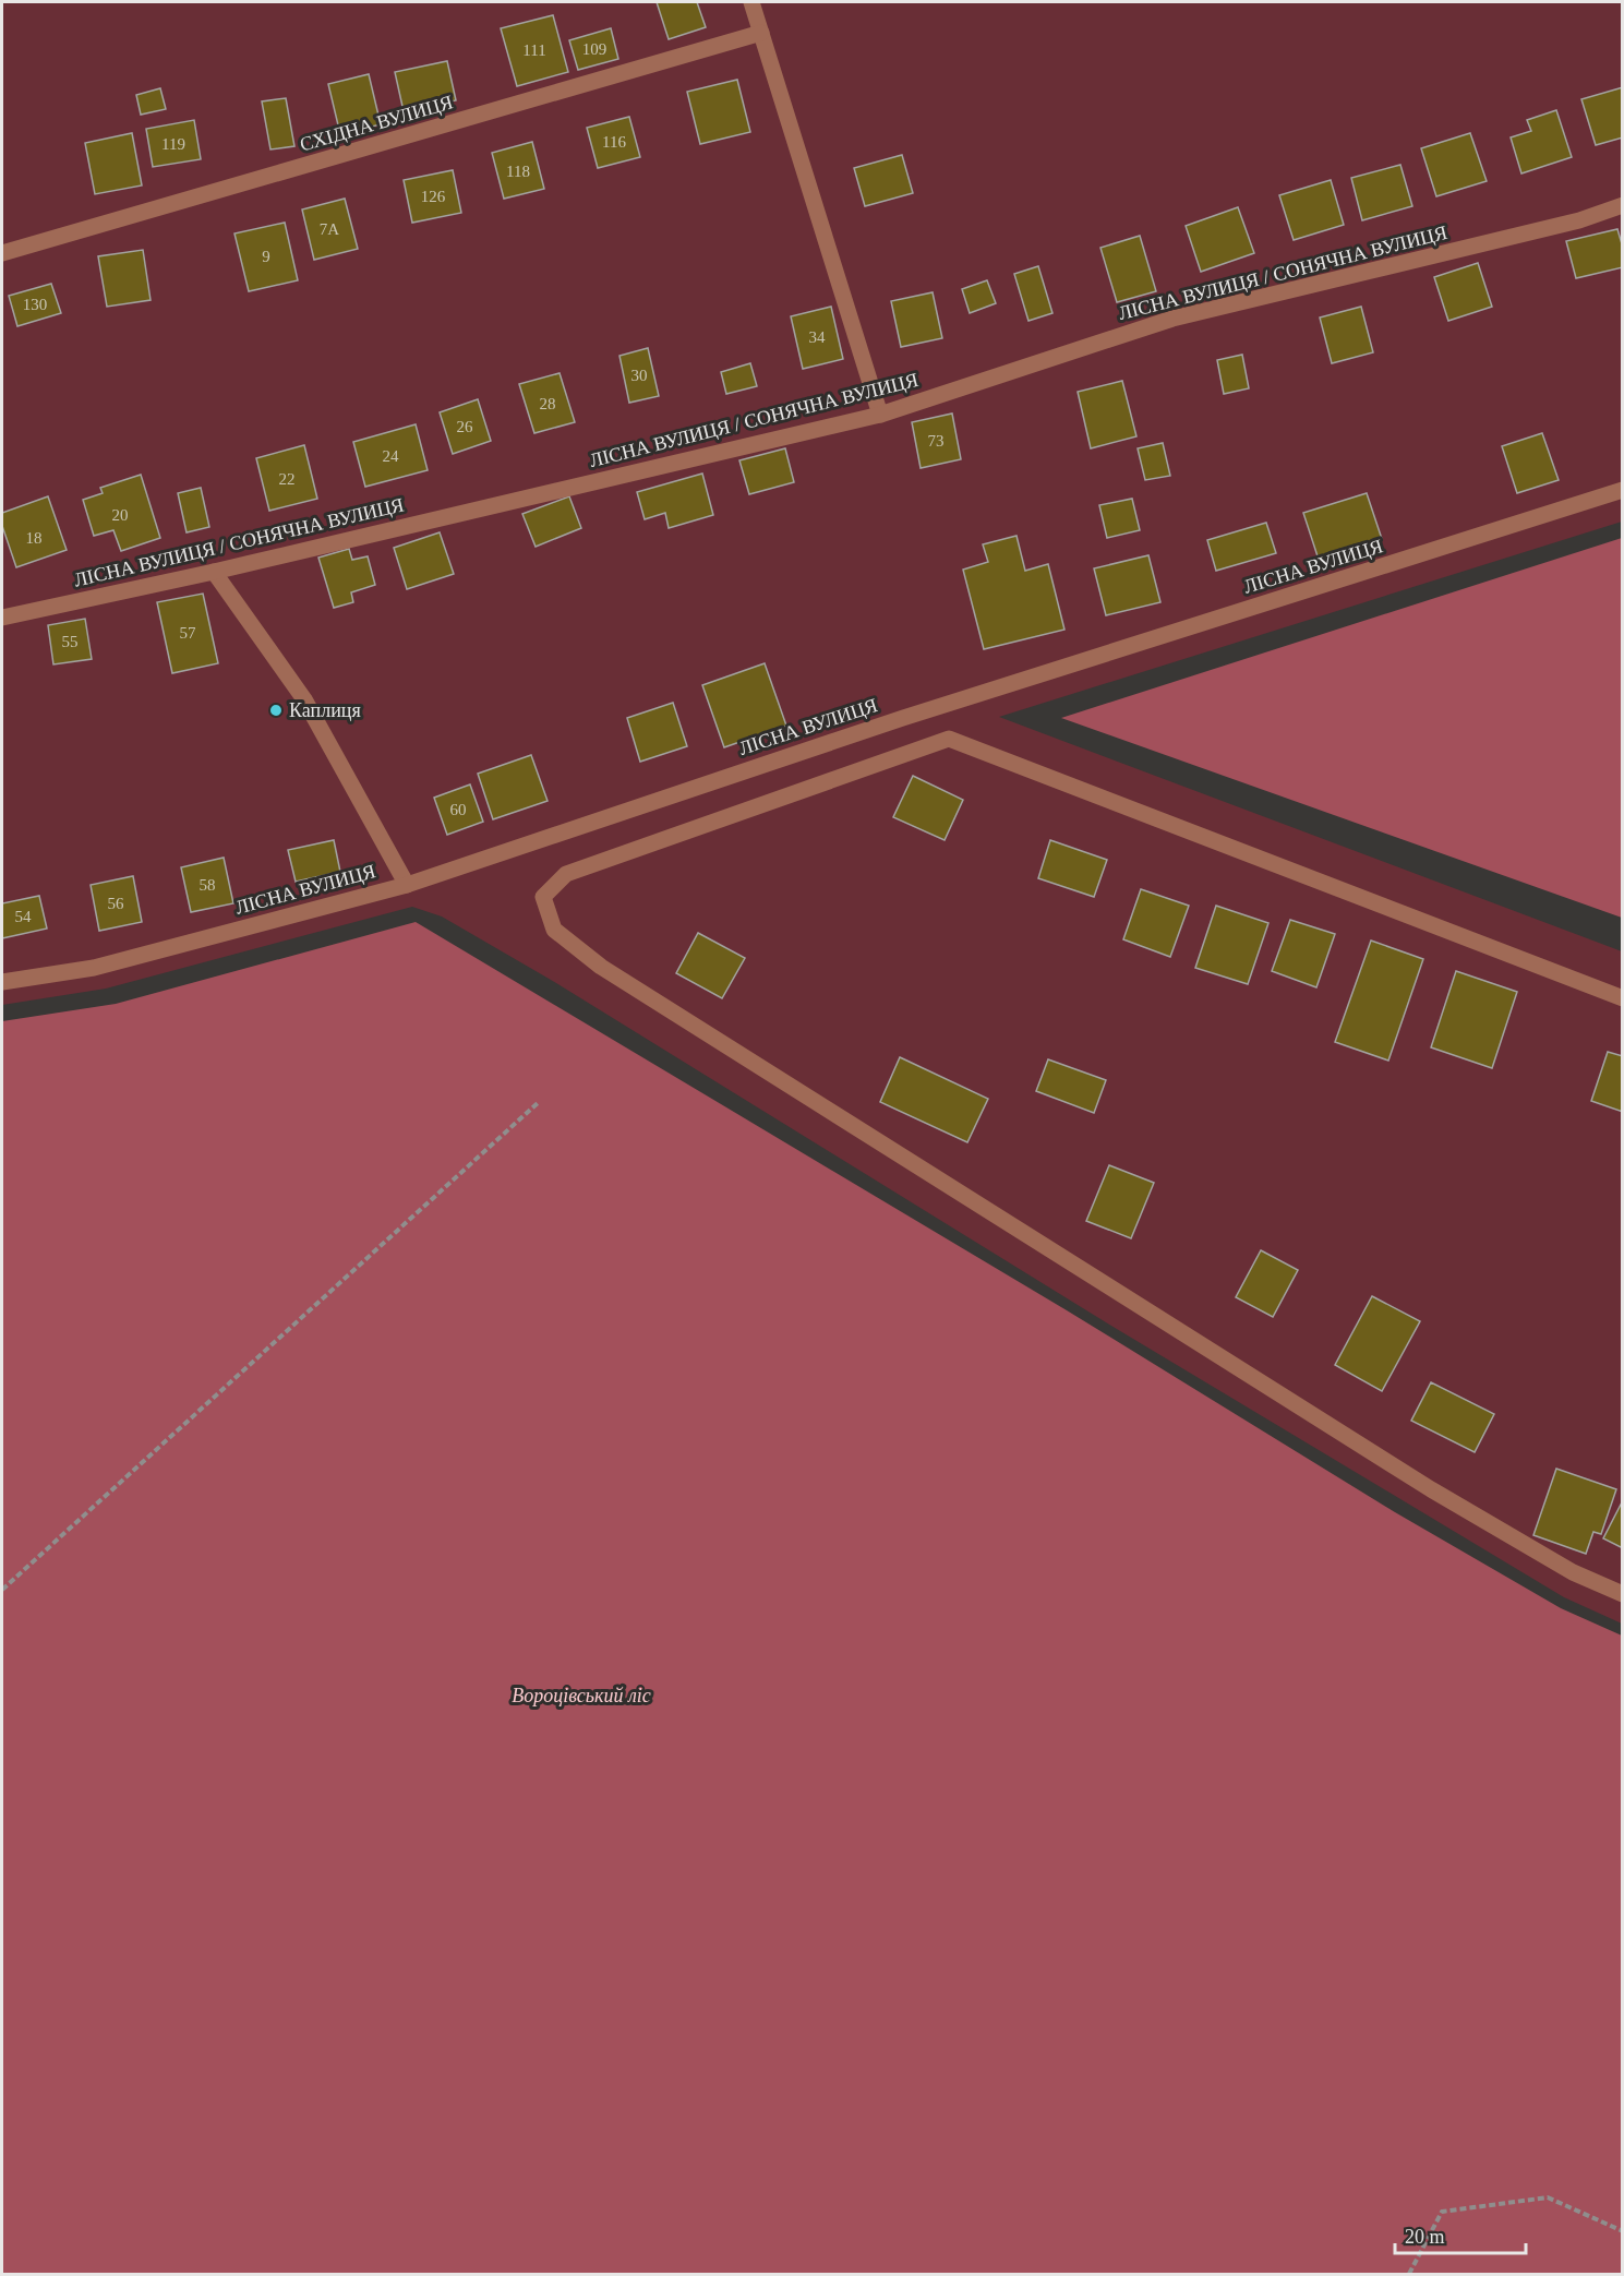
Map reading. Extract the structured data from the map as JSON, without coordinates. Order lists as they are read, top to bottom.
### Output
{
  "streets": {
    "street": ["СХІДНА ВУЛИЦЯ", "ЛІСНА ВУЛИЦЯ / СОНЯЧНА ВУЛИЦЯ", "ЛІСНА ВУЛИЦЯ"]
  },
  "parks": ["Вороцівський ліс"],
  "places": ["Каплиця"],
  "house_numbers": [
    "109",
    "111",
    "116",
    "119",
    "118",
    "126",
    "7А",
    "9",
    "130",
    "34",
    "30",
    "28",
    "26",
    "73",
    "24",
    "22",
    "20",
    "18",
    "57",
    "55",
    "60",
    "58",
    "56",
    "54"
  ],
  "scale_bar": "20 m"
}
